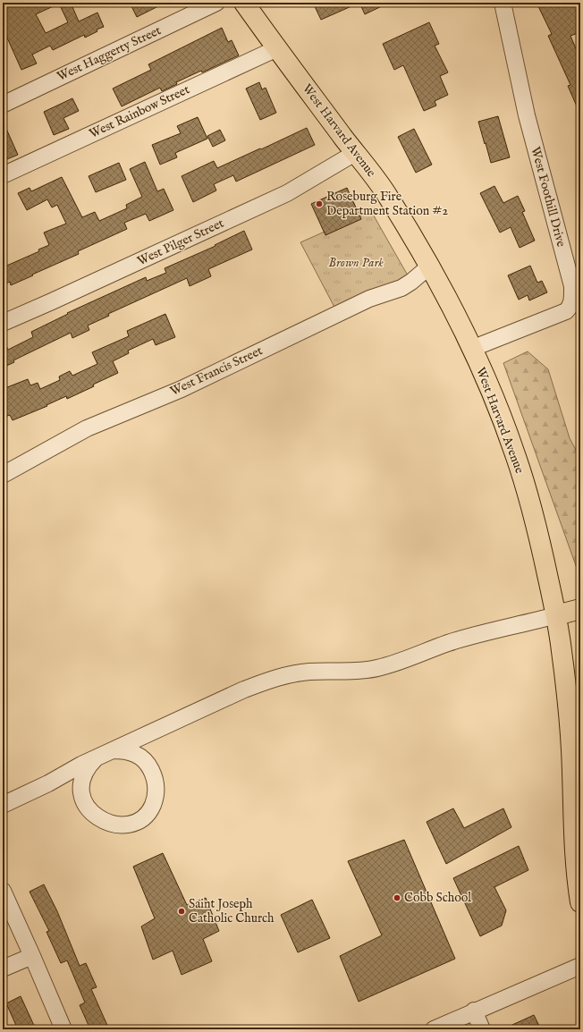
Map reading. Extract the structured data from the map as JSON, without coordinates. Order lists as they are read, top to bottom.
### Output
{
  "streets": {
    "main road": ["West Harvard Avenue"],
    "street": [
      "West Haggerty Street",
      "West Rainbow Street",
      "West Foothill Drive",
      "West Pilger Street",
      "West Francis Street"
    ]
  },
  "crossings": [
    ["West Rainbow Street", "West Harvard Avenue"],
    ["West Harvard Avenue", "West Foothill Drive"],
    ["West Harvard Avenue", "West Pilger Street"],
    ["West Harvard Avenue", "West Francis Street"]
  ],
  "parks": ["Brown Park"],
  "places": ["Roseburg Fire Department Station #2", "Cobb School", "Saint Joseph Catholic Church"]
}
